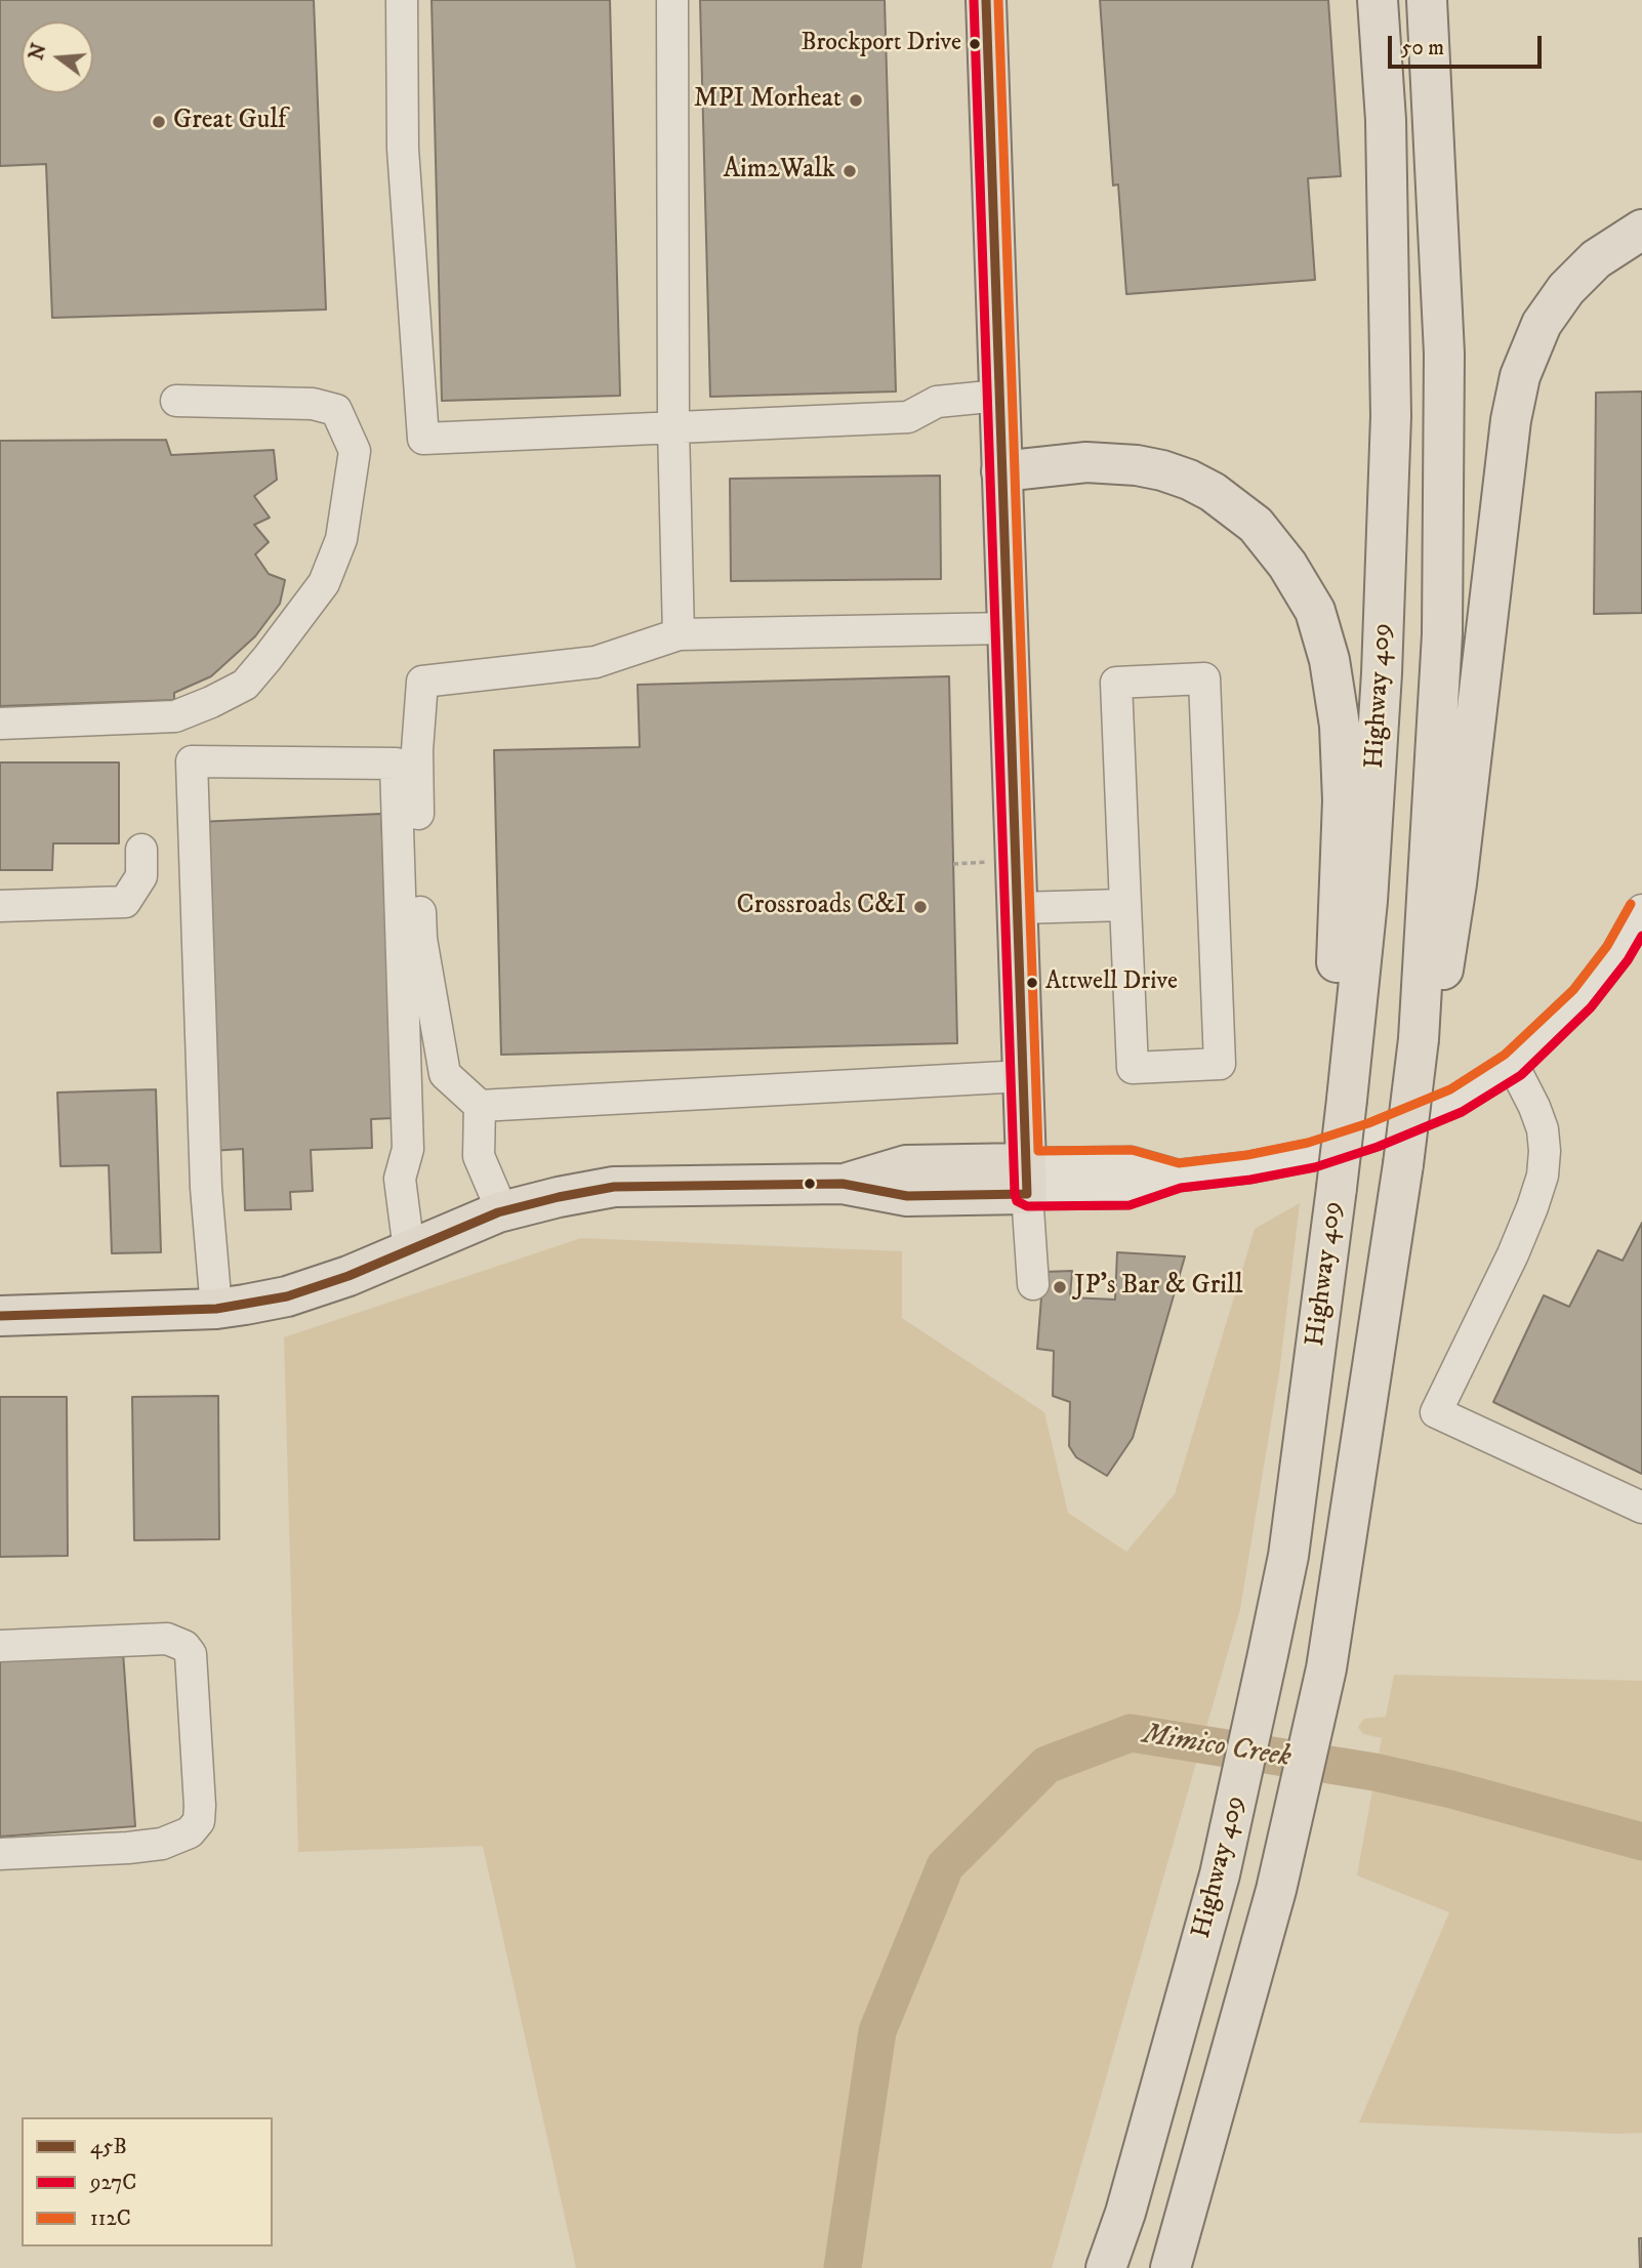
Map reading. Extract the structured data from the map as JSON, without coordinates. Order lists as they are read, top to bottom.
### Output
{
  "streets": {
    "main road": ["Highway 409"]
  },
  "water": ["Mimico Creek"],
  "places": [
    "Brockport Drive",
    "MPI Morheat",
    "Great Gulf",
    "Aim2Walk",
    "Crossroads C&I",
    "Attwell Drive",
    "JP's Bar & Grill"
  ],
  "lines": ["transit line 45B", "transit line 927C", "transit line 112C"],
  "legend": ["45B", "927C", "112C"],
  "scale_bar": "50 m",
  "north": "left"
}
